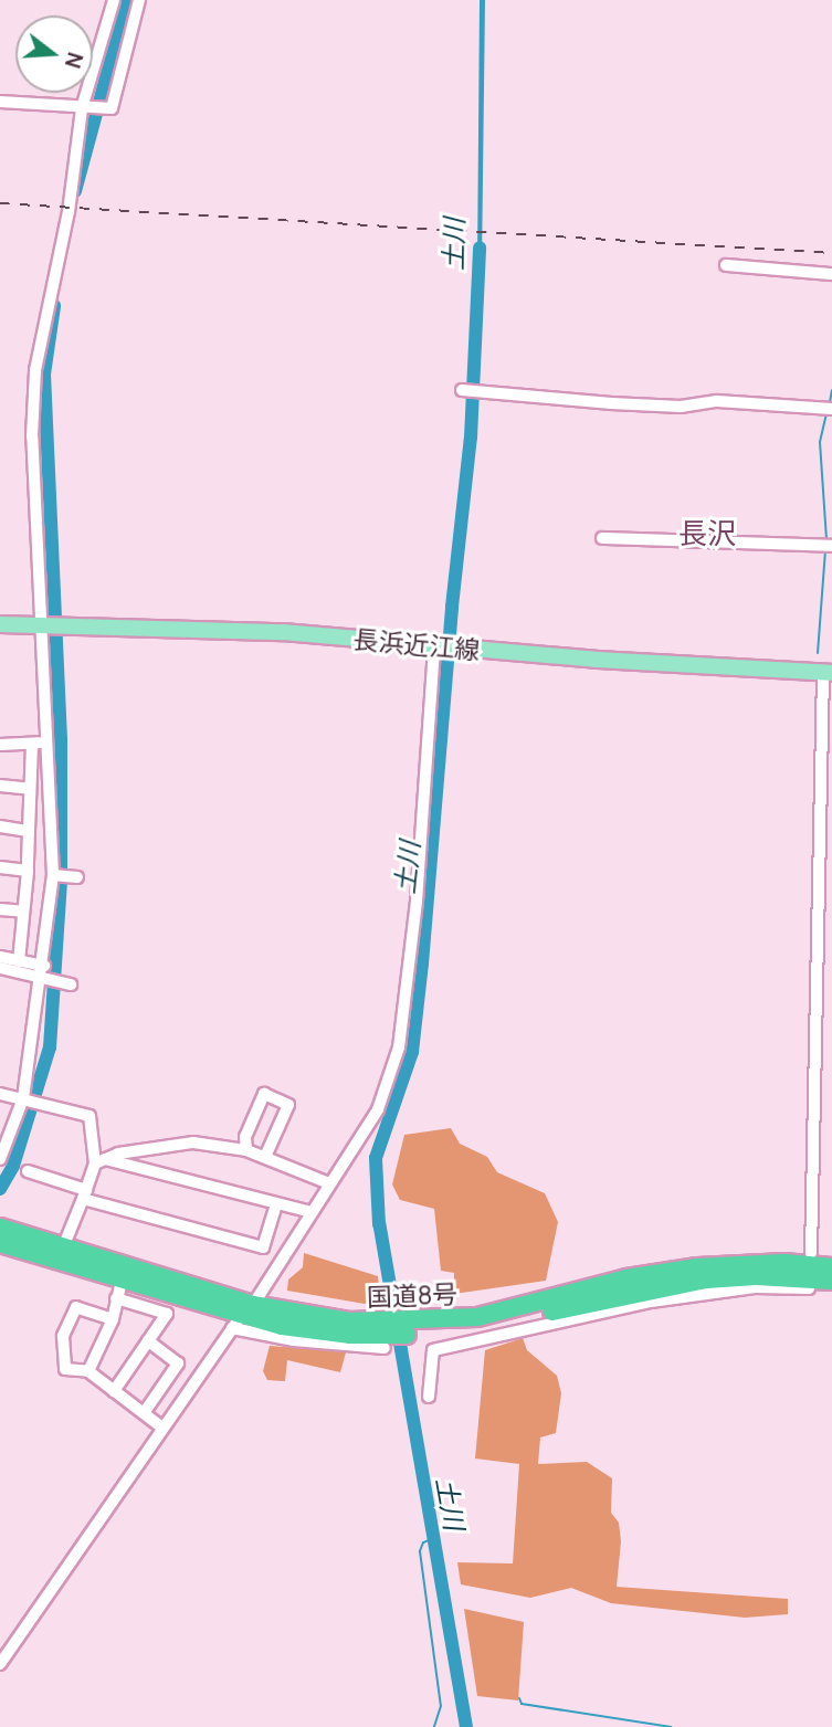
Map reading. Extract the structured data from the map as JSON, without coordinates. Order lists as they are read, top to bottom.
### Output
{
  "streets": {
    "highway": ["国道8号"],
    "main road": ["長浜近江線"]
  },
  "districts": ["長沢"],
  "water": ["土川"],
  "north": "right"
}
